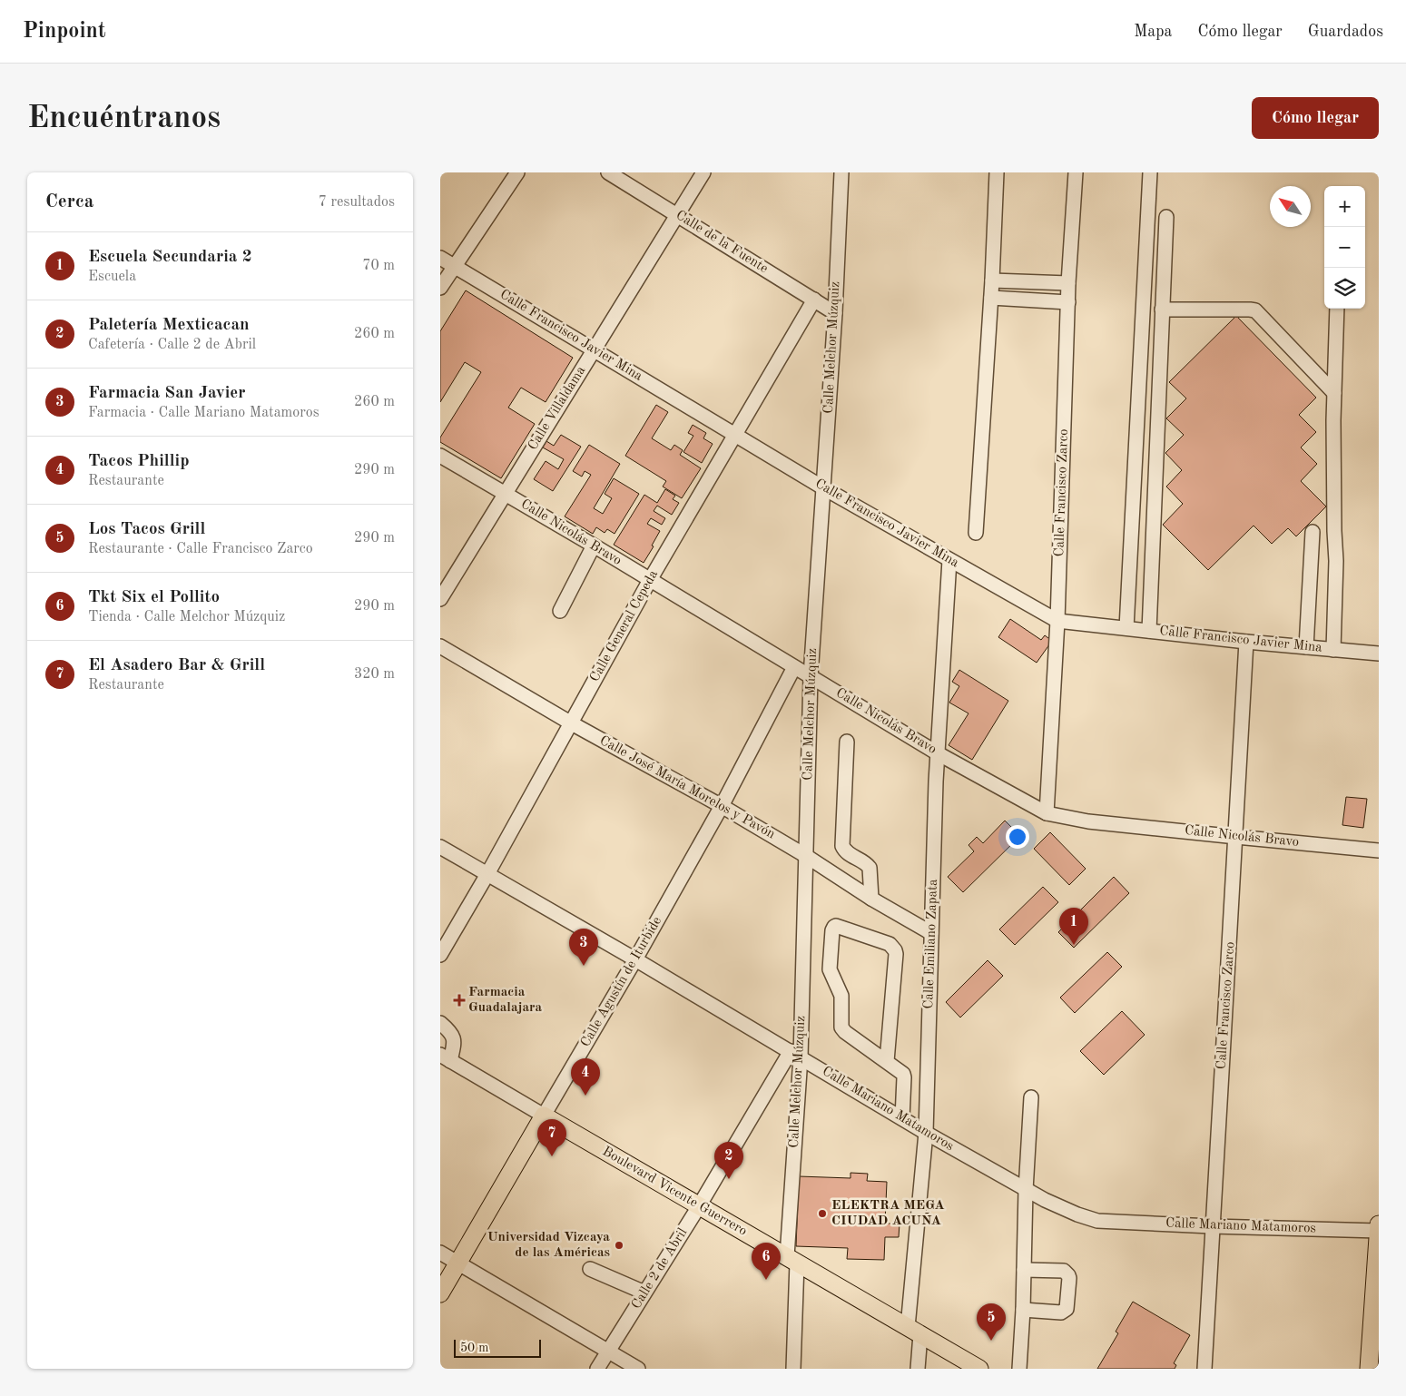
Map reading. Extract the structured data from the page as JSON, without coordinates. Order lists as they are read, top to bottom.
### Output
{
  "streets": {
    "main road": ["Calle Agustín de Iturbide", "Boulevard Vicente Guerrero"],
    "street": [
      "Calle de la Fuente",
      "Calle Francisco Javier Mina",
      "Calle Melchor Múzquiz",
      "Calle Villaldama",
      "Calle Francisco Zarco",
      "Calle Nicolás Bravo",
      "Calle General Cepeda",
      "Calle José María Morelos y Pavón",
      "Calle Emiliano Zapata",
      "Calle Mariano Matamoros",
      "Calle 2 de Abril"
    ]
  },
  "crossings": [
    ["Calle de la Fuente", "Calle Melchor Múzquiz"],
    ["Calle de la Fuente", "Calle Villaldama"],
    ["Calle de la Fuente", "Calle General Cepeda"],
    ["Calle Francisco Javier Mina", "Calle Melchor Múzquiz"],
    ["Calle Francisco Javier Mina", "Calle Villaldama"],
    ["Calle Francisco Javier Mina", "Calle Francisco Zarco"],
    ["Calle Francisco Javier Mina", "Calle General Cepeda"],
    ["Calle Francisco Javier Mina", "Calle Emiliano Zapata"],
    ["Calle Melchor Múzquiz", "Calle Nicolás Bravo"],
    ["Calle Melchor Múzquiz", "Calle José María Morelos y Pavón"],
    ["Calle Melchor Múzquiz", "Calle Mariano Matamoros"],
    ["Calle Melchor Múzquiz", "Boulevard Vicente Guerrero"],
    ["Calle Melchor Múzquiz", "Calle 2 de Abril"],
    ["Calle Villaldama", "Calle Nicolás Bravo"],
    ["Calle Francisco Zarco", "Calle Nicolás Bravo"],
    ["Calle Francisco Zarco", "Calle Mariano Matamoros"],
    ["Calle Nicolás Bravo", "Calle General Cepeda"],
    ["Calle Nicolás Bravo", "Calle Emiliano Zapata"],
    ["Calle Nicolás Bravo", "Calle Agustín de Iturbide"],
    ["Calle General Cepeda", "Calle José María Morelos y Pavón"],
    ["Calle General Cepeda", "Calle Mariano Matamoros"],
    ["Calle José María Morelos y Pavón", "Calle Emiliano Zapata"],
    ["Calle José María Morelos y Pavón", "Calle Agustín de Iturbide"],
    ["Calle Emiliano Zapata", "Calle Mariano Matamoros"],
    ["Calle Emiliano Zapata", "Boulevard Vicente Guerrero"],
    ["Calle Agustín de Iturbide", "Calle Mariano Matamoros"],
    ["Calle Agustín de Iturbide", "Boulevard Vicente Guerrero"],
    ["Calle Mariano Matamoros", "Calle 2 de Abril"],
    ["Boulevard Vicente Guerrero", "Calle 2 de Abril"]
  ],
  "places": {
    "health": ["Farmacia Guadalajara"],
    "other": ["ELEKTRA MEGA CIUDAD ACUÑA", "Universidad Vizcaya de las Américas"]
  },
  "scale_bar": "50 m",
  "north": "top left",
  "page": {
    "header": "Pinpoint",
    "nav": ["Mapa", "Cómo llegar", "Guardados"],
    "buttons": "Cómo llegar",
    "title": "Encuéntranos",
    "heading": ["Cerca", "7 resultados"],
    "map_buttons": ["+", "−"],
    "list": [
      {
        "mark": "1",
        "name": "Escuela Secundaria 2",
        "note": "Escuela",
        "value": "70 m"
      },
      {
        "mark": "2",
        "name": "Paletería Mexticacan",
        "note": "Cafetería · Calle 2 de Abril",
        "value": "260 m"
      },
      {
        "mark": "3",
        "name": "Farmacia San Javier",
        "note": "Farmacia · Calle Mariano Matamoros",
        "value": "260 m"
      },
      {
        "mark": "4",
        "name": "Tacos Phillip",
        "note": "Restaurante",
        "value": "290 m"
      },
      {
        "mark": "5",
        "name": "Los Tacos Grill",
        "note": "Restaurante · Calle Francisco Zarco",
        "value": "290 m"
      },
      {
        "mark": "6",
        "name": "Tkt Six el Pollito",
        "note": "Tienda · Calle Melchor Múzquiz",
        "value": "290 m"
      },
      {
        "mark": "7",
        "name": "El Asadero Bar & Grill",
        "note": "Restaurante",
        "value": "320 m"
      }
    ],
    "pins": [
      "1",
      "3",
      "4",
      "7",
      "2",
      "6",
      "5"
    ],
    "scale": "50 m"
  }
}
